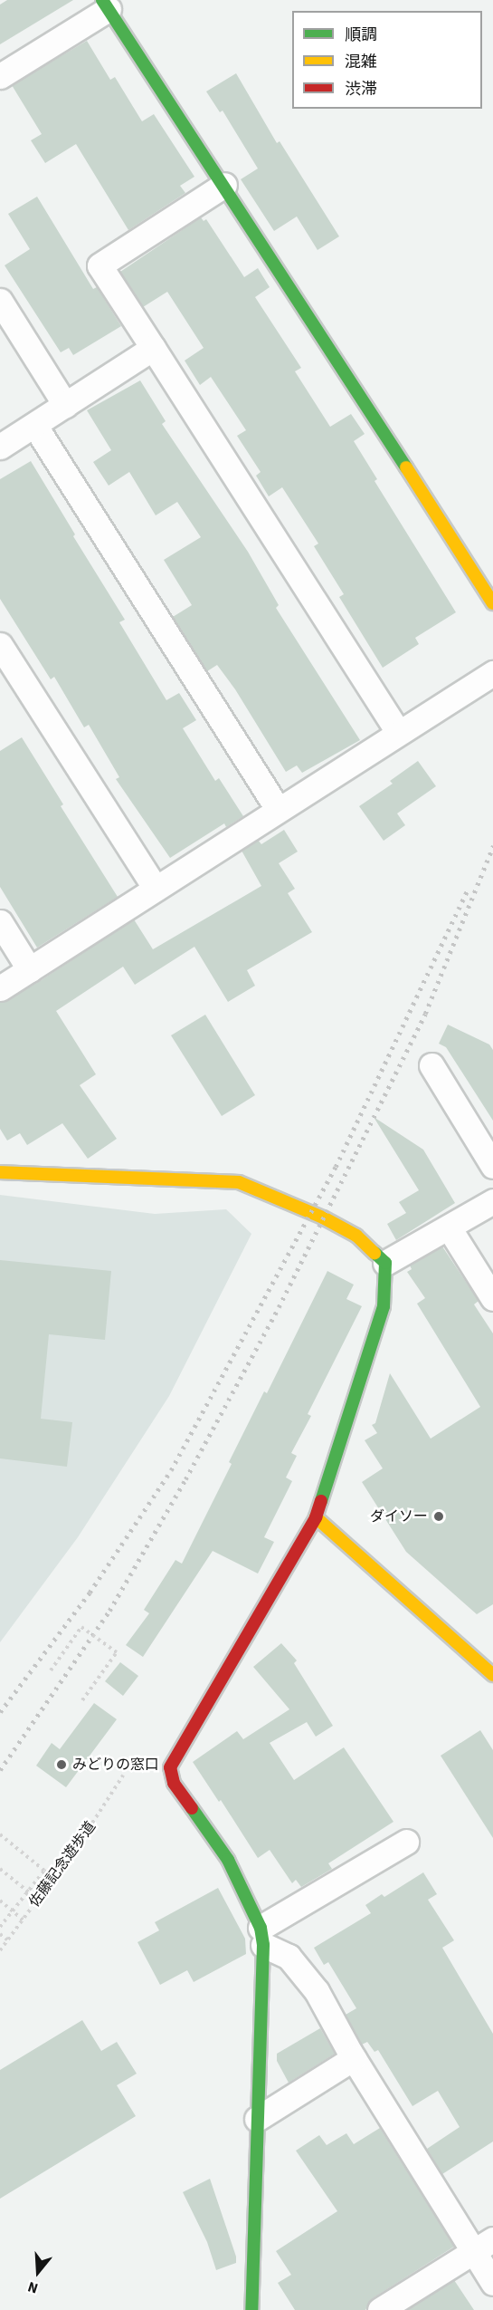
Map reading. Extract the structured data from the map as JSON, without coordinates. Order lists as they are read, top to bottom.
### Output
{
  "streets": {
    "path": ["佐藤記念遊歩道"]
  },
  "places": ["ダイソー", "みどりの窓口"],
  "legend": ["順調", "混雑", "渋滞"],
  "north": "bottom"
}
